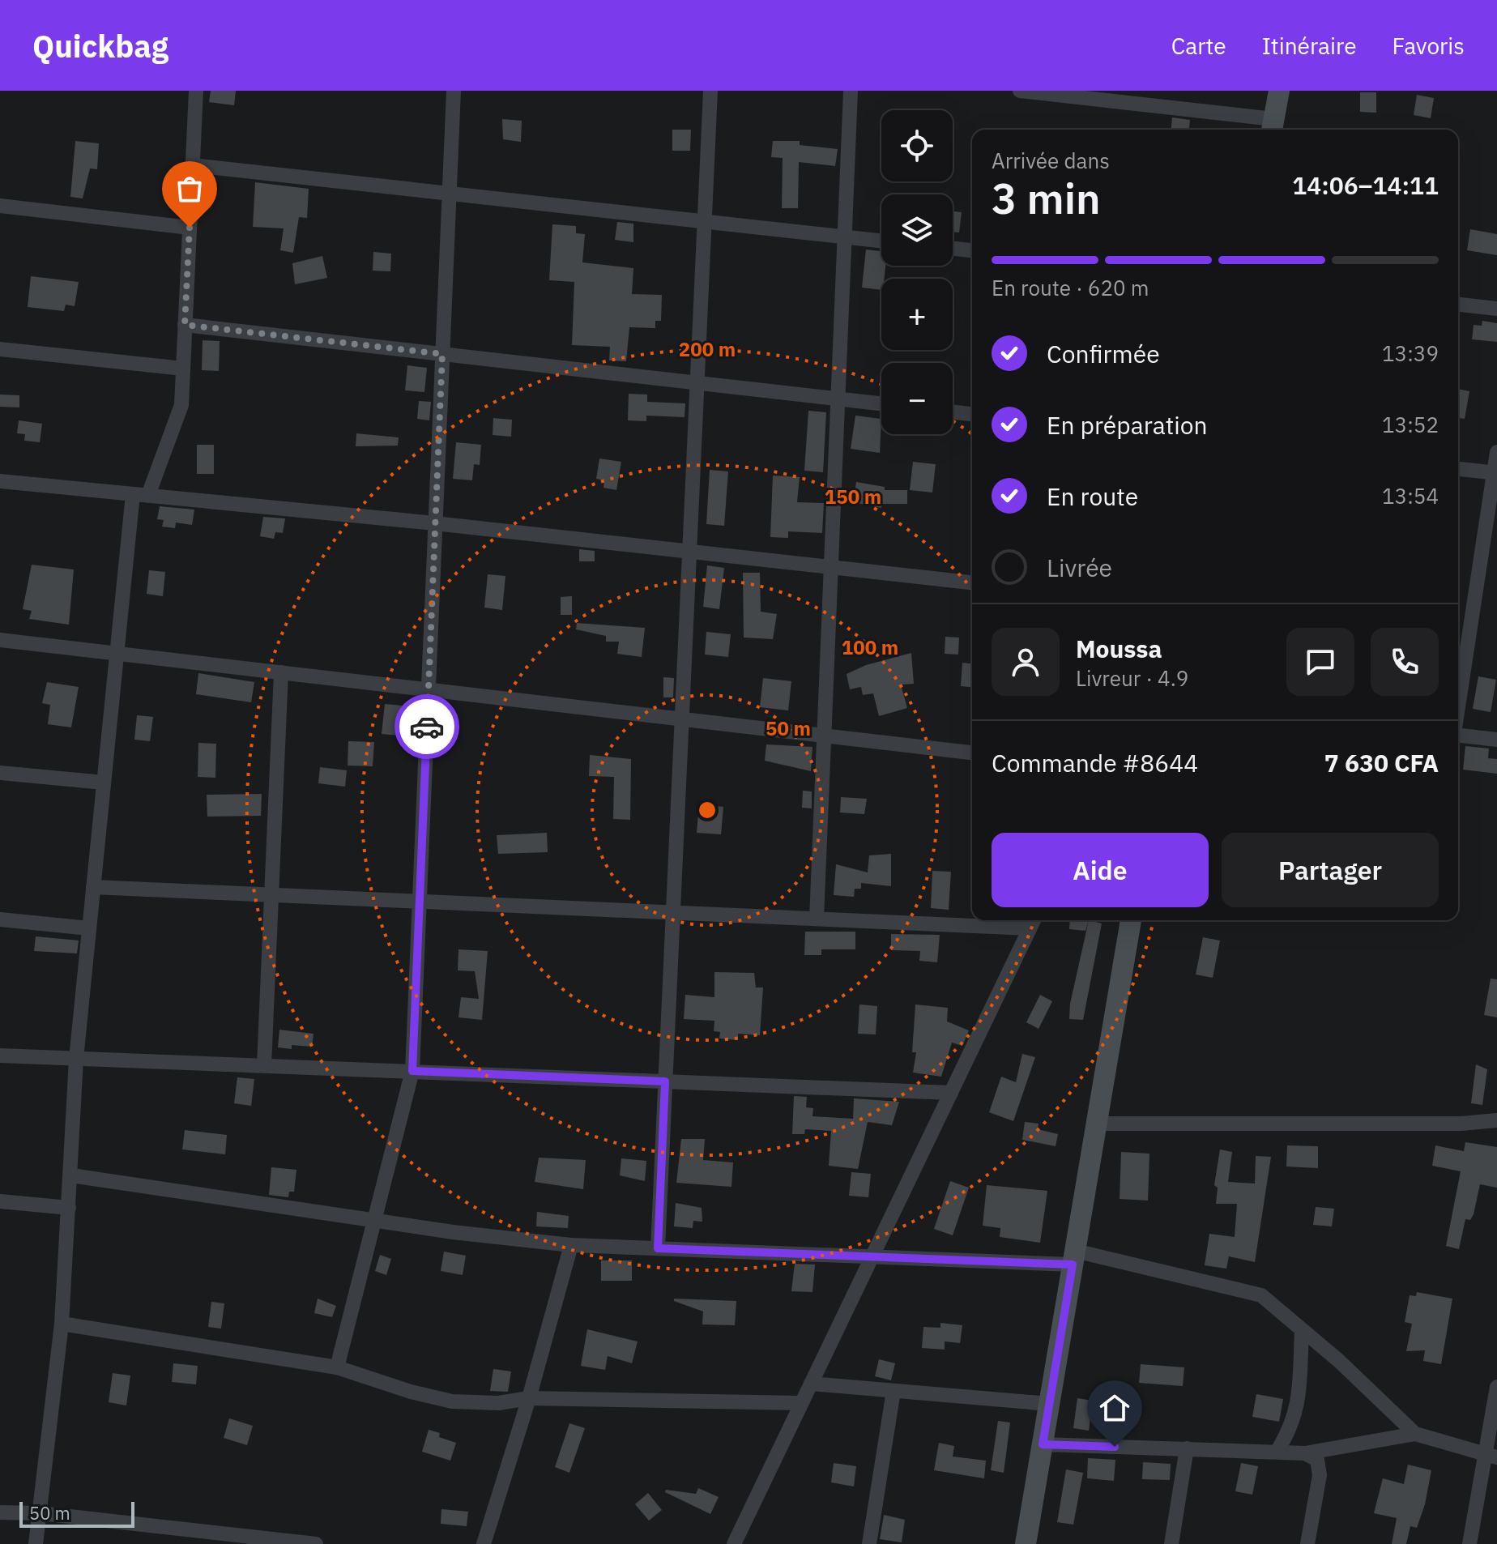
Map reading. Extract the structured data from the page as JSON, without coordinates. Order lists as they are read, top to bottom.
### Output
{
  "scale_bar": "50 m",
  "page": {
    "header": "Quickbag",
    "nav": ["Carte", "Itinéraire", "Favoris"],
    "map_buttons": ["+", "−"],
    "heading": ["3 min", "Arrivée dans", "14:06–14:11"],
    "panel": [
      "Moussa",
      "Livreur · 4.9",
      "Commande #8644",
      "7 630 CFA"
    ],
    "bar": "En route · 620 m",
    "list": [
      ["Confirmée", "13:39"],
      ["En préparation", "13:52"],
      ["En route", "13:54"],
      "Livrée"
    ],
    "buttons": ["Aide", "Partager"],
    "scale": "50 m"
  },
  "rings": [
    "200 m",
    "150 m",
    "100 m",
    "50 m"
  ]
}
